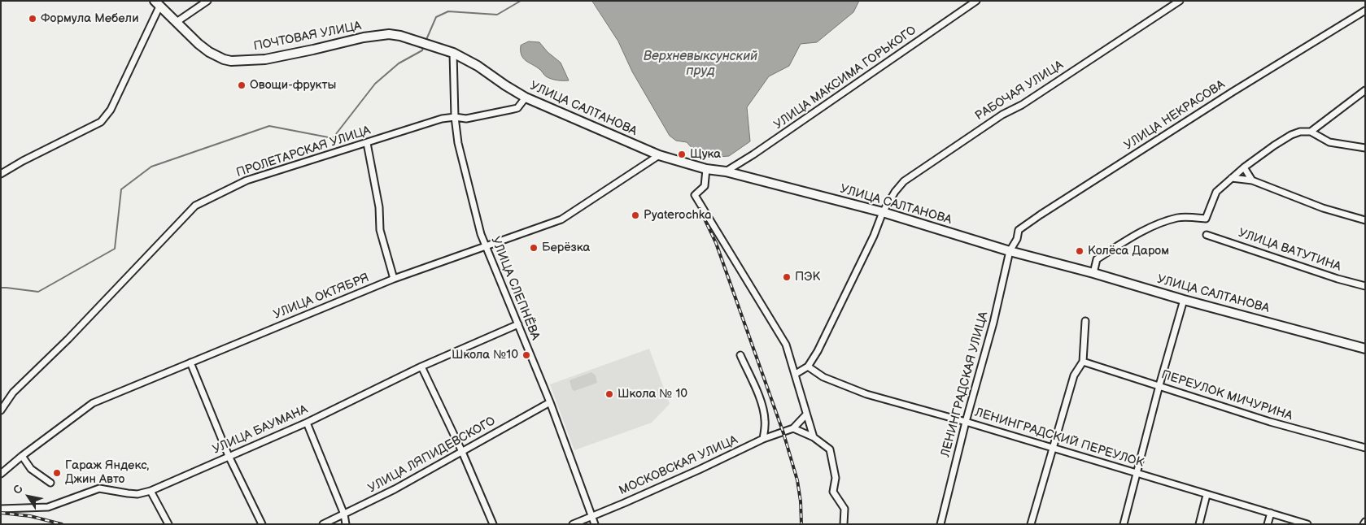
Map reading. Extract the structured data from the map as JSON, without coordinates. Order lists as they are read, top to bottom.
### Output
{
  "streets": {
    "main road": ["ПОЧТОВАЯ УЛИЦА", "УЛИЦА САЛТАНОВА"],
    "street": [
      "УЛИЦА МАКСИМА ГОРЬКОГО",
      "РАБОЧАЯ УЛИЦА",
      "УЛИЦА НЕКРАСОВА",
      "ПРОЛЕТАРСКАЯ УЛИЦА",
      "УЛИЦА ВАТУТИНА",
      "УЛИЦА СЛЕПНЁВА",
      "УЛИЦА ОКТЯБРЯ",
      "ЛЕНИНГРАДСКАЯ УЛИЦА",
      "ПЕРЕУЛОК МИЧУРИНА",
      "УЛИЦА БАУМАНА",
      "ЛЕНИНГРАДСКИЙ ПЕРЕУЛОК",
      "УЛИЦА ЛЯПИДЕВСКОГО",
      "МОСКОВСКАЯ УЛИЦА"
    ]
  },
  "crossings": [
    ["ПОЧТОВАЯ УЛИЦА", "УЛИЦА САЛТАНОВА"],
    ["УЛИЦА МАКСИМА ГОРЬКОГО", "УЛИЦА САЛТАНОВА"],
    ["РАБОЧАЯ УЛИЦА", "УЛИЦА САЛТАНОВА"],
    ["РАБОЧАЯ УЛИЦА", "ЛЕНИНГРАДСКИЙ ПЕРЕУЛОК"],
    ["УЛИЦА САЛТАНОВА", "УЛИЦА НЕКРАСОВА"],
    ["УЛИЦА САЛТАНОВА", "ПРОЛЕТАРСКАЯ УЛИЦА"],
    ["УЛИЦА САЛТАНОВА", "УЛИЦА СЛЕПНЁВА"],
    ["УЛИЦА САЛТАНОВА", "УЛИЦА ОКТЯБРЯ"],
    ["УЛИЦА САЛТАНОВА", "ЛЕНИНГРАДСКАЯ УЛИЦА"],
    ["УЛИЦА НЕКРАСОВА", "ЛЕНИНГРАДСКАЯ УЛИЦА"],
    ["ПРОЛЕТАРСКАЯ УЛИЦА", "УЛИЦА СЛЕПНЁВА"],
    ["УЛИЦА СЛЕПНЁВА", "УЛИЦА ОКТЯБРЯ"],
    ["УЛИЦА СЛЕПНЁВА", "УЛИЦА БАУМАНА"],
    ["УЛИЦА СЛЕПНЁВА", "УЛИЦА ЛЯПИДЕВСКОГО"],
    ["УЛИЦА СЛЕПНЁВА", "МОСКОВСКАЯ УЛИЦА"],
    ["ЛЕНИНГРАДСКАЯ УЛИЦА", "ЛЕНИНГРАДСКИЙ ПЕРЕУЛОК"]
  ],
  "water": ["Верхневыксунский пруд"],
  "places": [
    "Формула Мебели",
    "Овощи-фрукты",
    "Щука",
    "Pyaterochka",
    "Берёзка",
    "Колёса Даром",
    "ПЭК",
    "Школа №10",
    "Школа № 10",
    "Гараж Яндекс, Джин Авто"
  ],
  "north": "top left"
}
